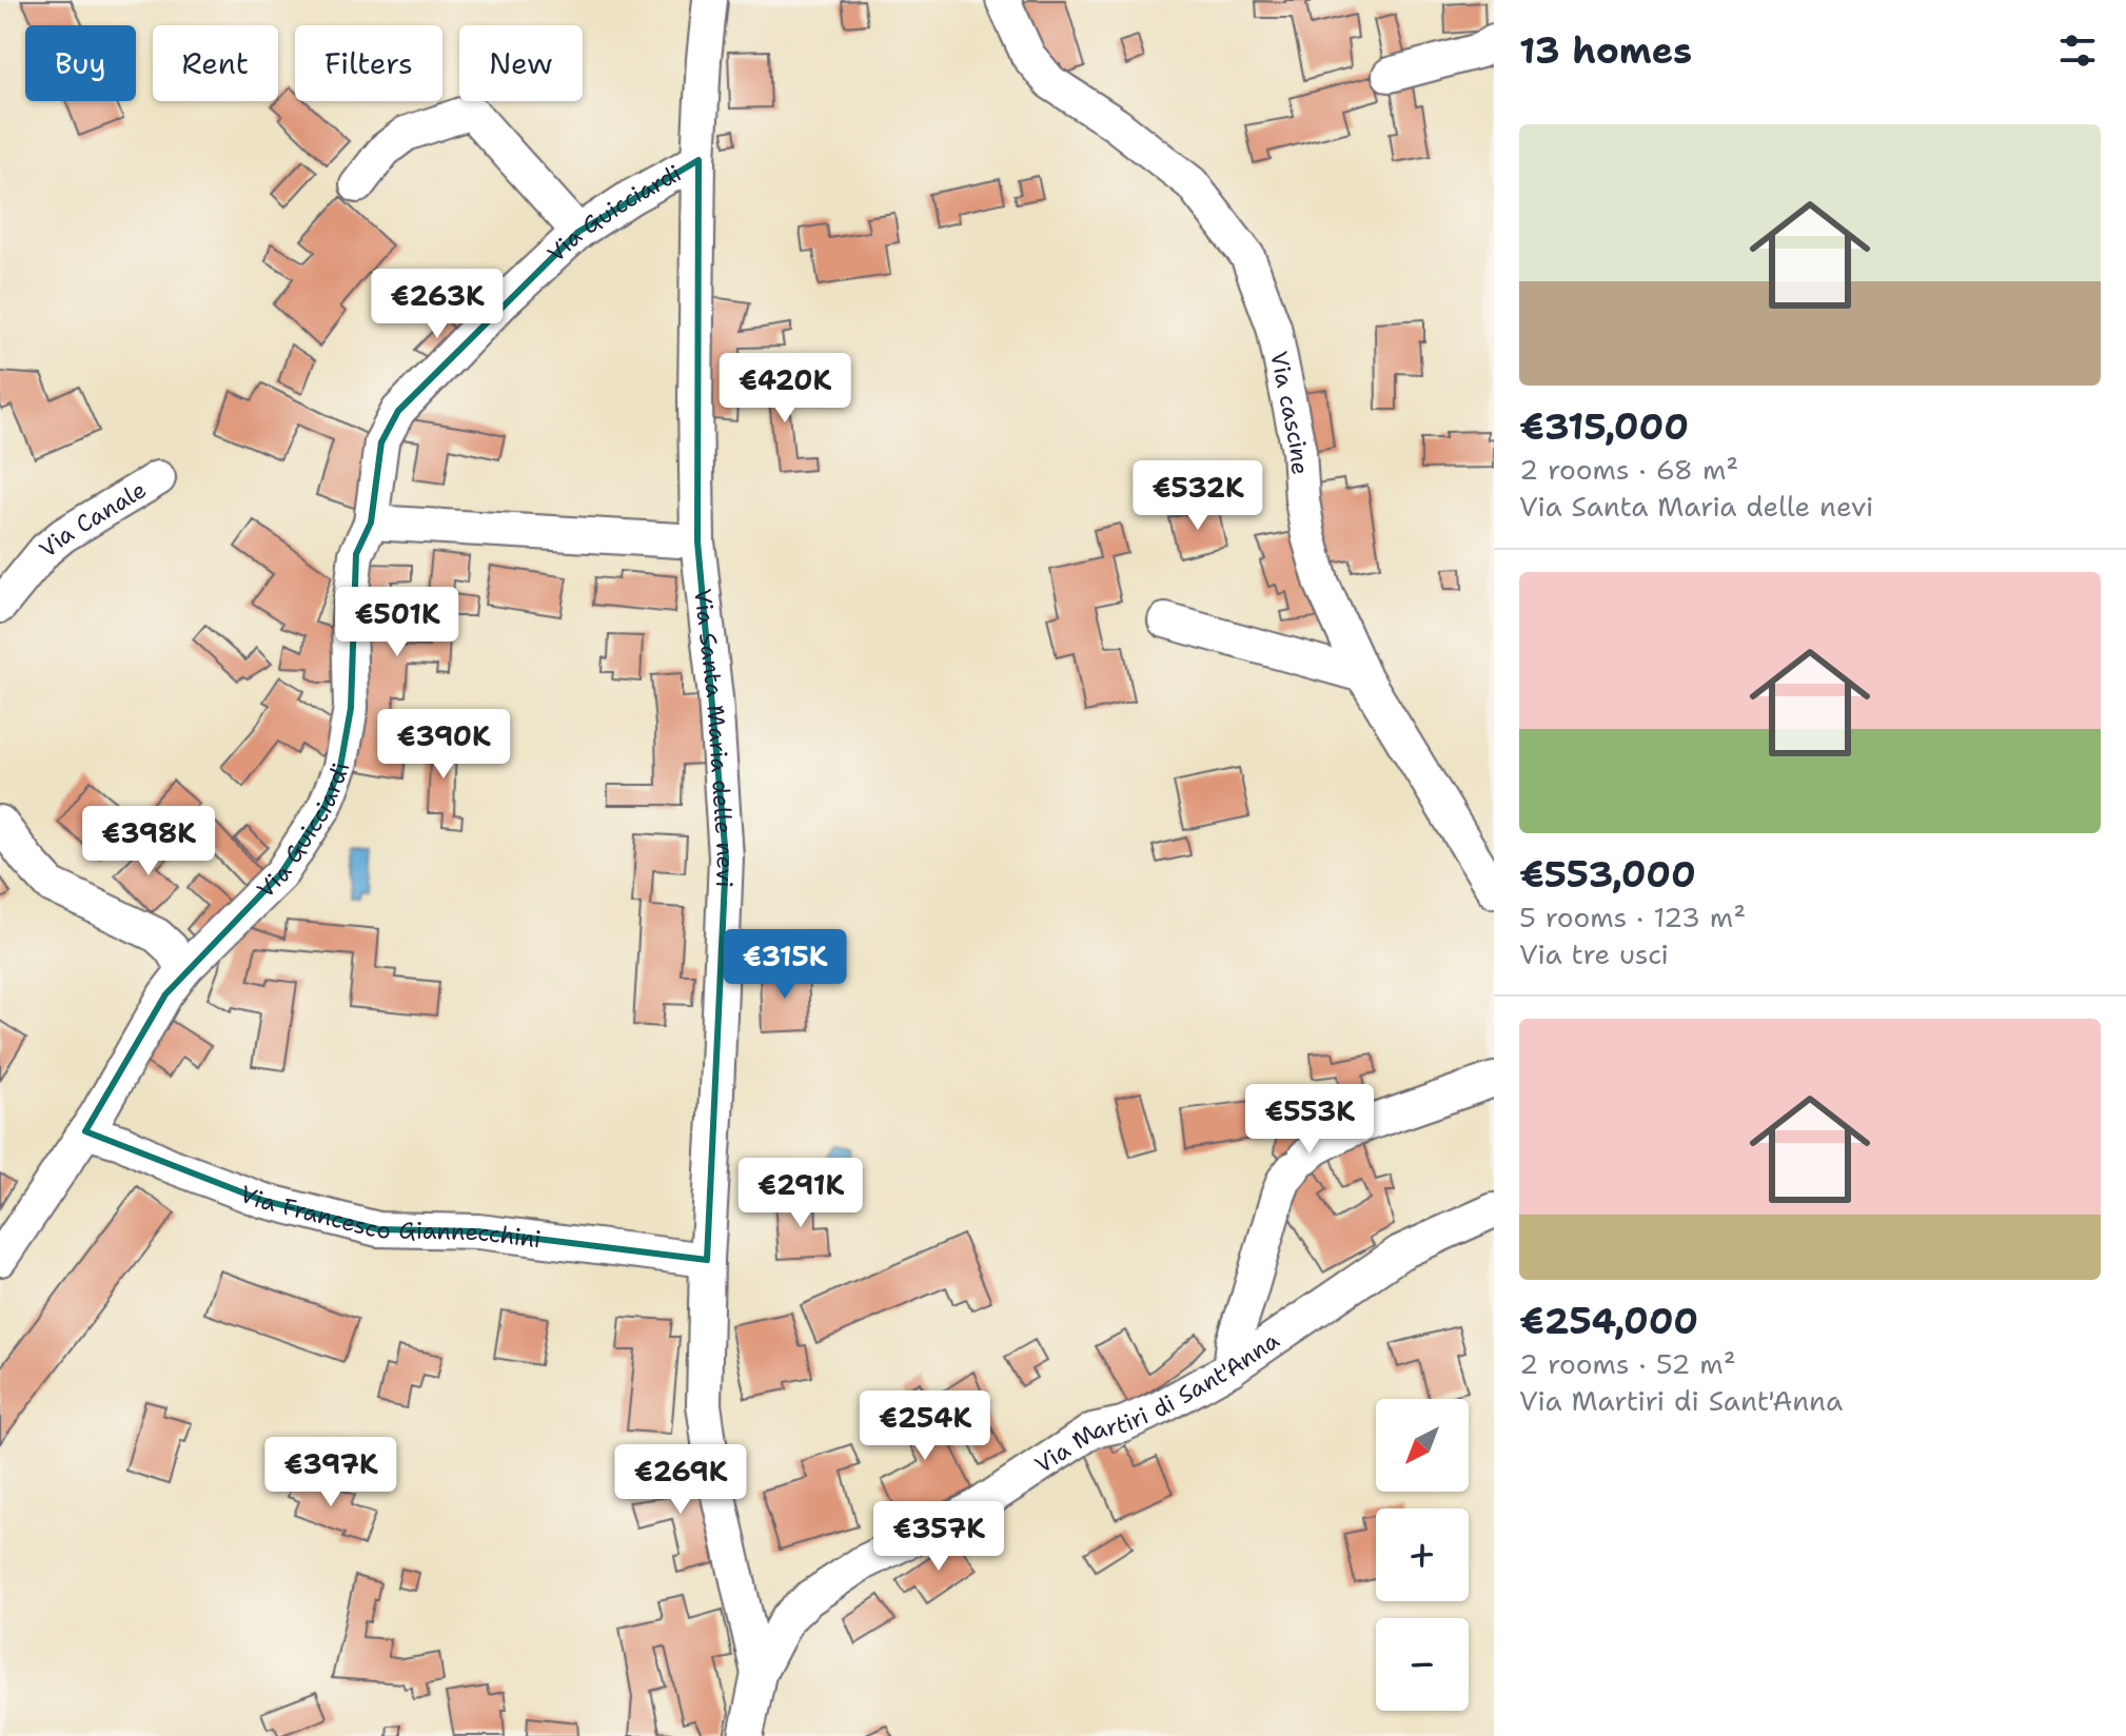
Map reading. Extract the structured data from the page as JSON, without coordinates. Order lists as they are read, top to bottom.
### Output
{
  "streets": {
    "street": [
      "Via Guicciardi",
      "Via cascine",
      "Via Canale",
      "Via Santa Maria delle nevi",
      "Via Francesco Giannecchini",
      "Via Martiri di Sant'Anna"
    ]
  },
  "crossings": [
    ["Via Guicciardi", "Via Santa Maria delle nevi"],
    ["Via Guicciardi", "Via Francesco Giannecchini"],
    ["Via Santa Maria delle nevi", "Via Francesco Giannecchini"],
    ["Via Santa Maria delle nevi", "Via Martiri di Sant'Anna"]
  ],
  "north": "bottom left",
  "page": {
    "heading": "13 homes",
    "chip": [
      "Buy",
      "Rent",
      "Filters",
      "New"
    ],
    "list": [
      {
        "name": "€315,000",
        "note": "2 rooms · 68 m² · Via Santa Maria delle nevi"
      },
      {
        "name": "€553,000",
        "note": "5 rooms · 123 m² · Via tre usci"
      },
      {
        "name": "€254,000",
        "note": "2 rooms · 52 m² · Via Martiri di Sant'Anna"
      }
    ],
    "price": [
      "€263K",
      "€420K",
      "€532K",
      "€501K",
      "€390K",
      "€398K",
      "€315K",
      "€553K",
      "€291K",
      "€254K",
      "€397K",
      "€269K",
      "€357K"
    ],
    "map_buttons": ["+", "−"]
  }
}
